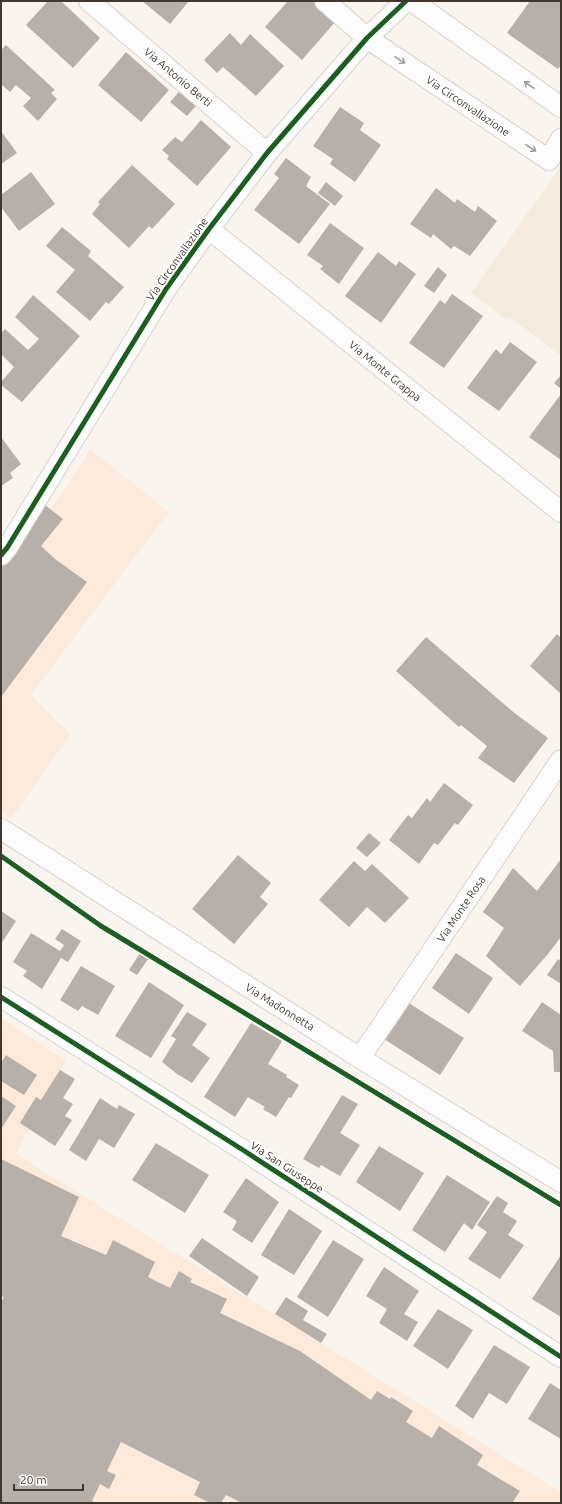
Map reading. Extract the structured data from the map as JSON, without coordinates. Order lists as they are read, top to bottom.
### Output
{
  "streets": {
    "street": [
      "Via Antonio Berti",
      "Via Circonvallazione",
      "Via Monte Grappa",
      "Via Monte Rosa",
      "Via Madonnetta",
      "Via San Giuseppe"
    ]
  },
  "crossings": [
    ["Via Antonio Berti", "Via Circonvallazione"],
    ["Via Circonvallazione", "Via Monte Grappa"],
    ["Via Monte Rosa", "Via Madonnetta"]
  ],
  "scale_bar": "20 m"
}
